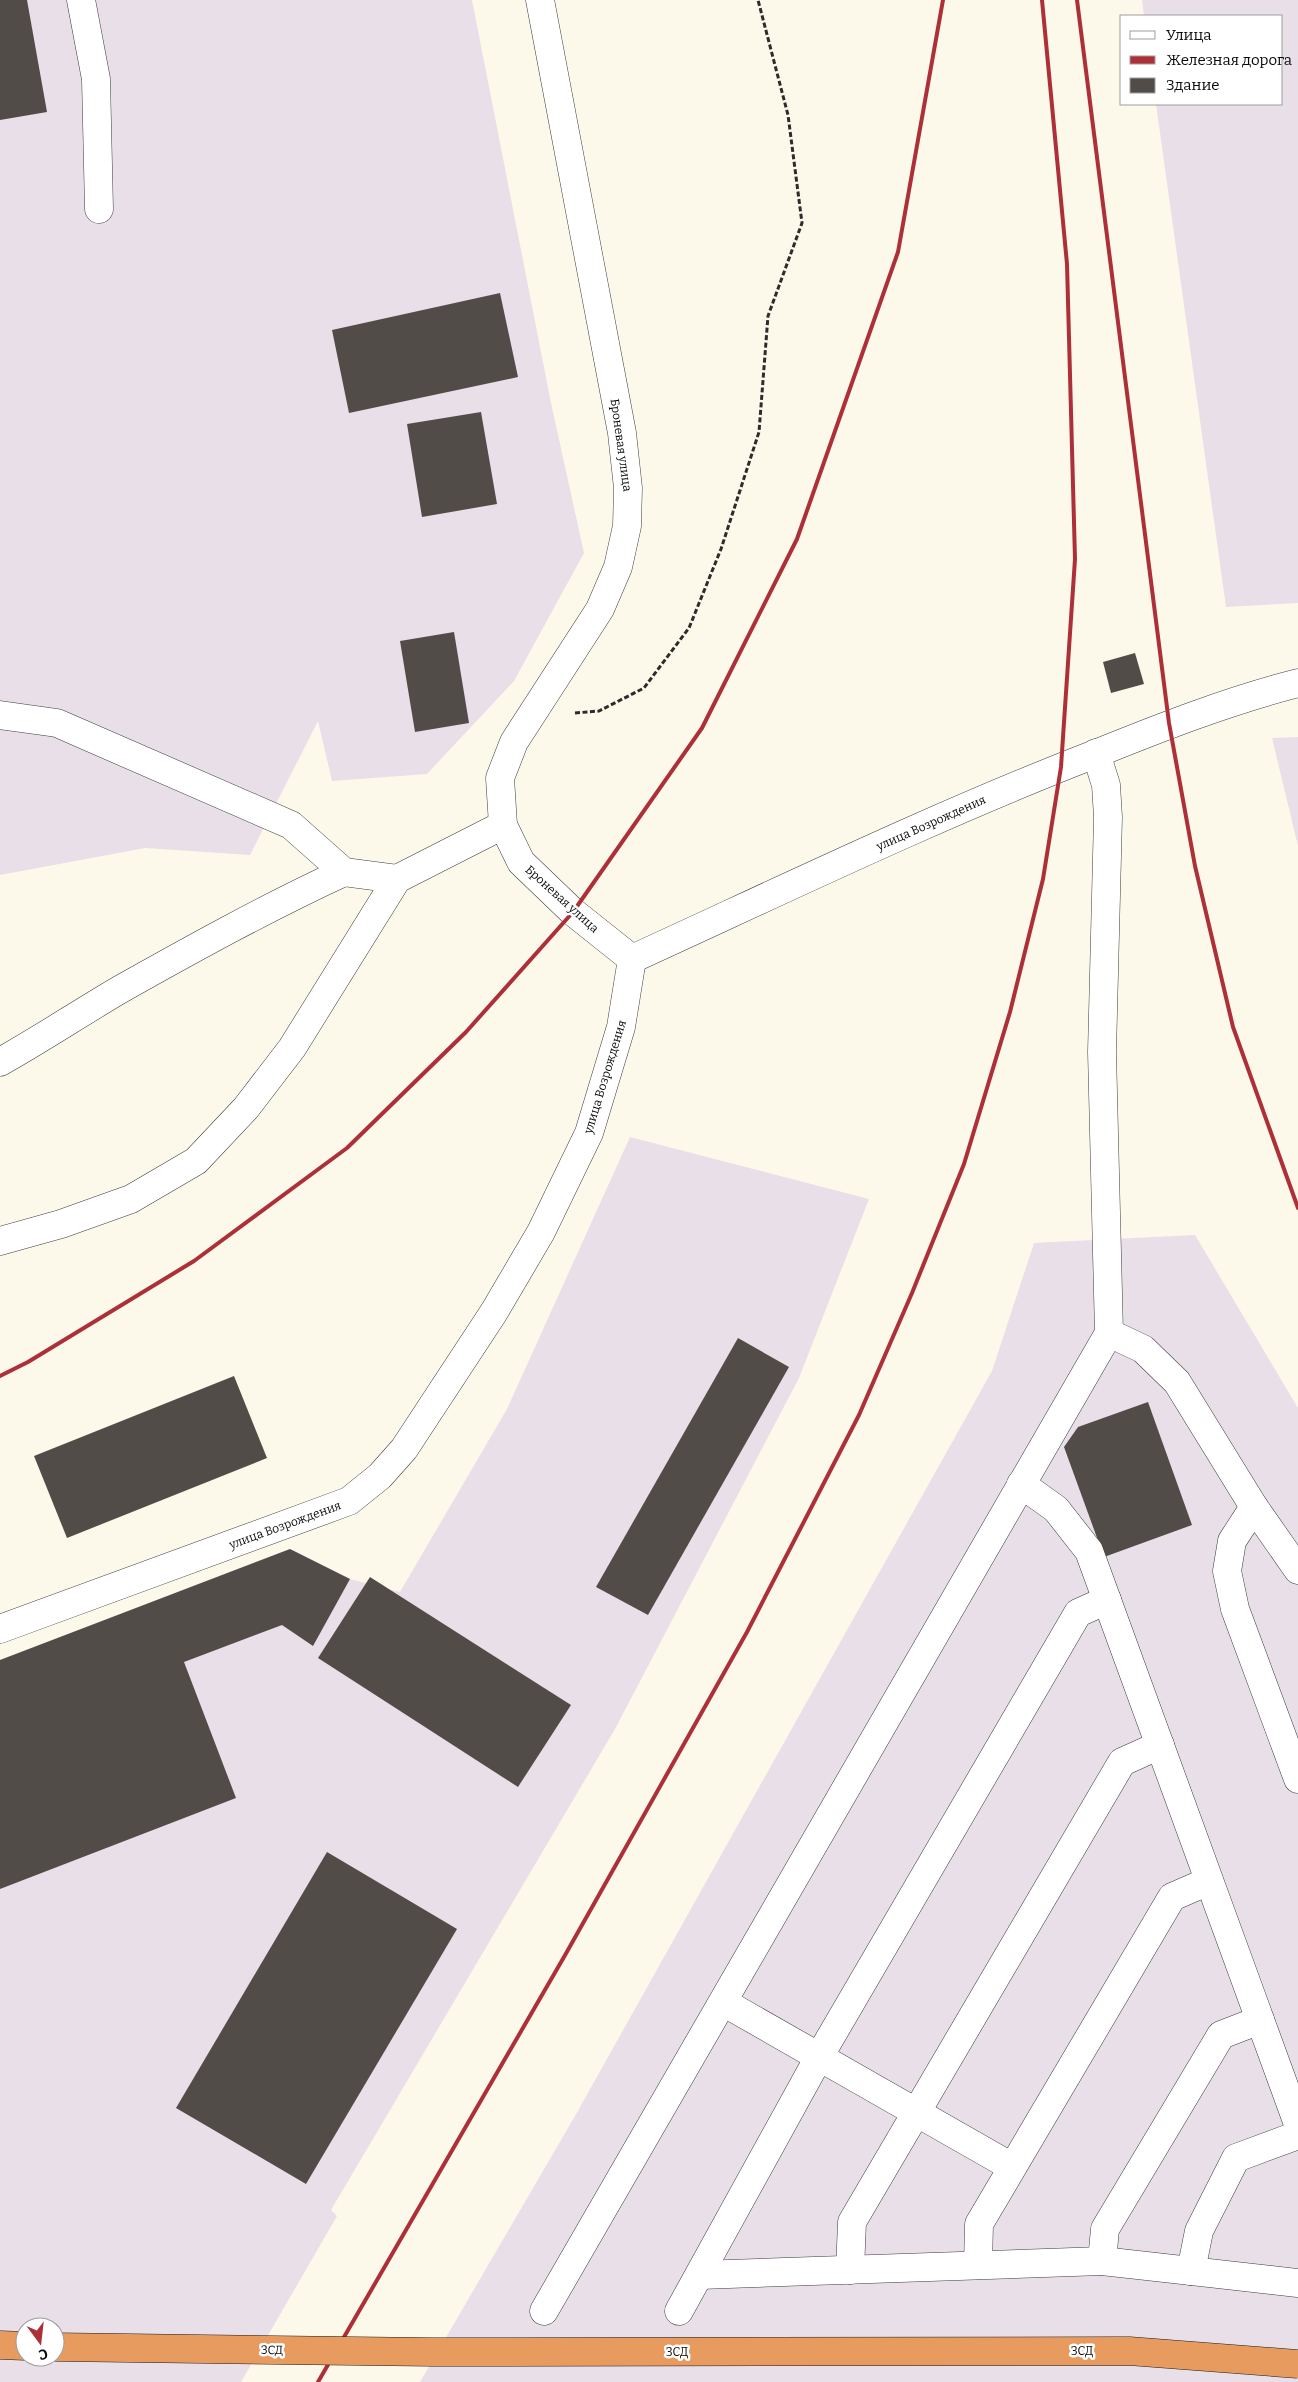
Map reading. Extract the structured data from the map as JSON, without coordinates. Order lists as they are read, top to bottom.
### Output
{
  "streets": {
    "highway": ["ЗСД"],
    "street": ["Броневая улица", "улица Возрождения"]
  },
  "crossings": [
    ["Броневая улица", "улица Возрождения"]
  ],
  "legend": ["Улица", "Железная дорога", "Здание"],
  "north": "bottom"
}
